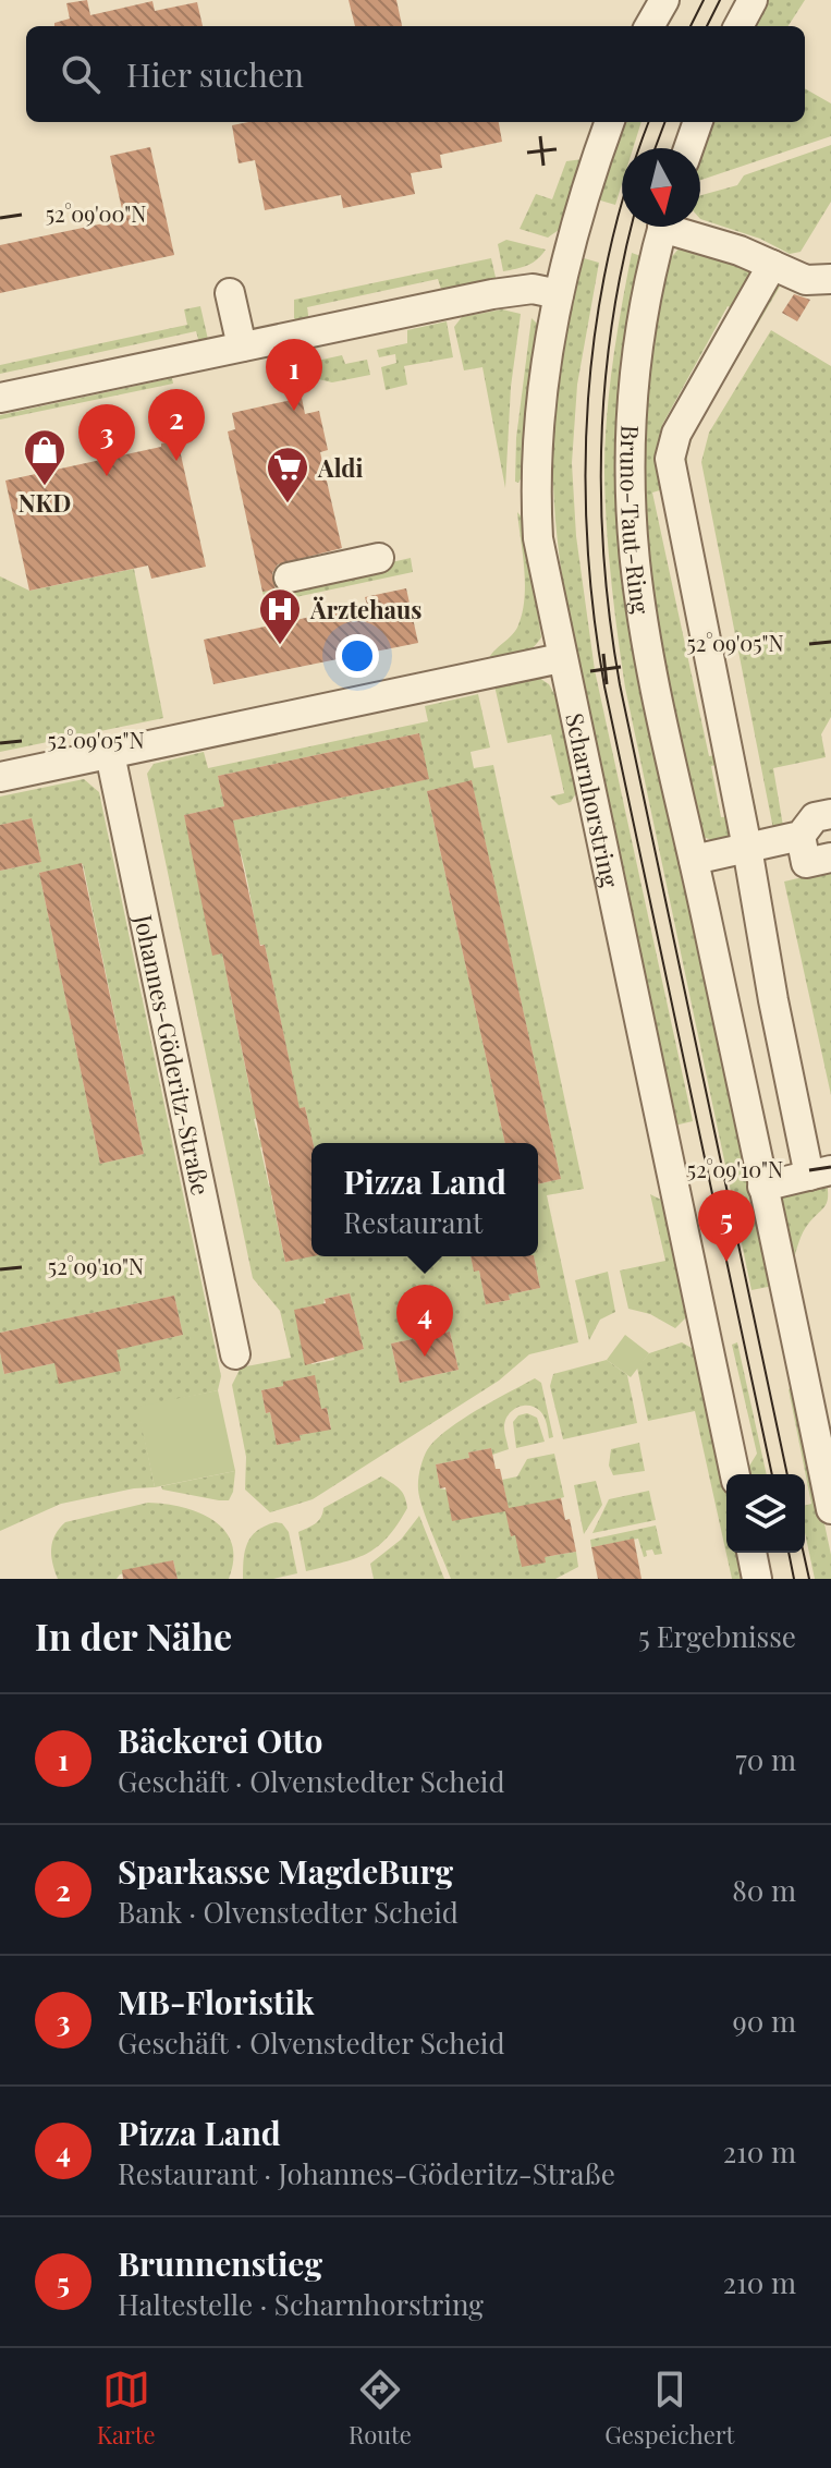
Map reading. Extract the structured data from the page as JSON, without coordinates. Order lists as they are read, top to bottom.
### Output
{
  "streets": {
    "street": ["Bruno-Taut-Ring", "Scharnhorstring", "Johannes-Göderitz-Straße"]
  },
  "places": {
    "shop": ["NKD"],
    "supermarket": ["Aldi"],
    "hospital": ["Ärztehaus"]
  },
  "north": "bottom",
  "page": {
    "search": "Hier suchen",
    "pins": [
      "1",
      "2",
      "3",
      "5",
      "4"
    ],
    "popup": ["Pizza Land", "Restaurant"],
    "heading": ["In der Nähe", "5 Ergebnisse"],
    "list": [
      {
        "mark": "1",
        "name": "Bäckerei Otto",
        "note": "Geschäft · Olvenstedter Scheid",
        "value": "70 m"
      },
      {
        "mark": "2",
        "name": "Sparkasse MagdeBurg",
        "note": "Bank · Olvenstedter Scheid",
        "value": "80 m"
      },
      {
        "mark": "3",
        "name": "MB-Floristik",
        "note": "Geschäft · Olvenstedter Scheid",
        "value": "90 m"
      },
      {
        "mark": "4",
        "name": "Pizza Land",
        "note": "Restaurant · Johannes-Göderitz-Straße",
        "value": "210 m"
      },
      {
        "mark": "5",
        "name": "Brunnenstieg",
        "note": "Haltestelle · Scharnhorstring",
        "value": "210 m"
      }
    ],
    "nav": ["Karte", "Route", "Gespeichert"]
  },
  "coordinates": ["52°09'00\"N", "52°09'05\"N", "52°09'10\"N"]
}
